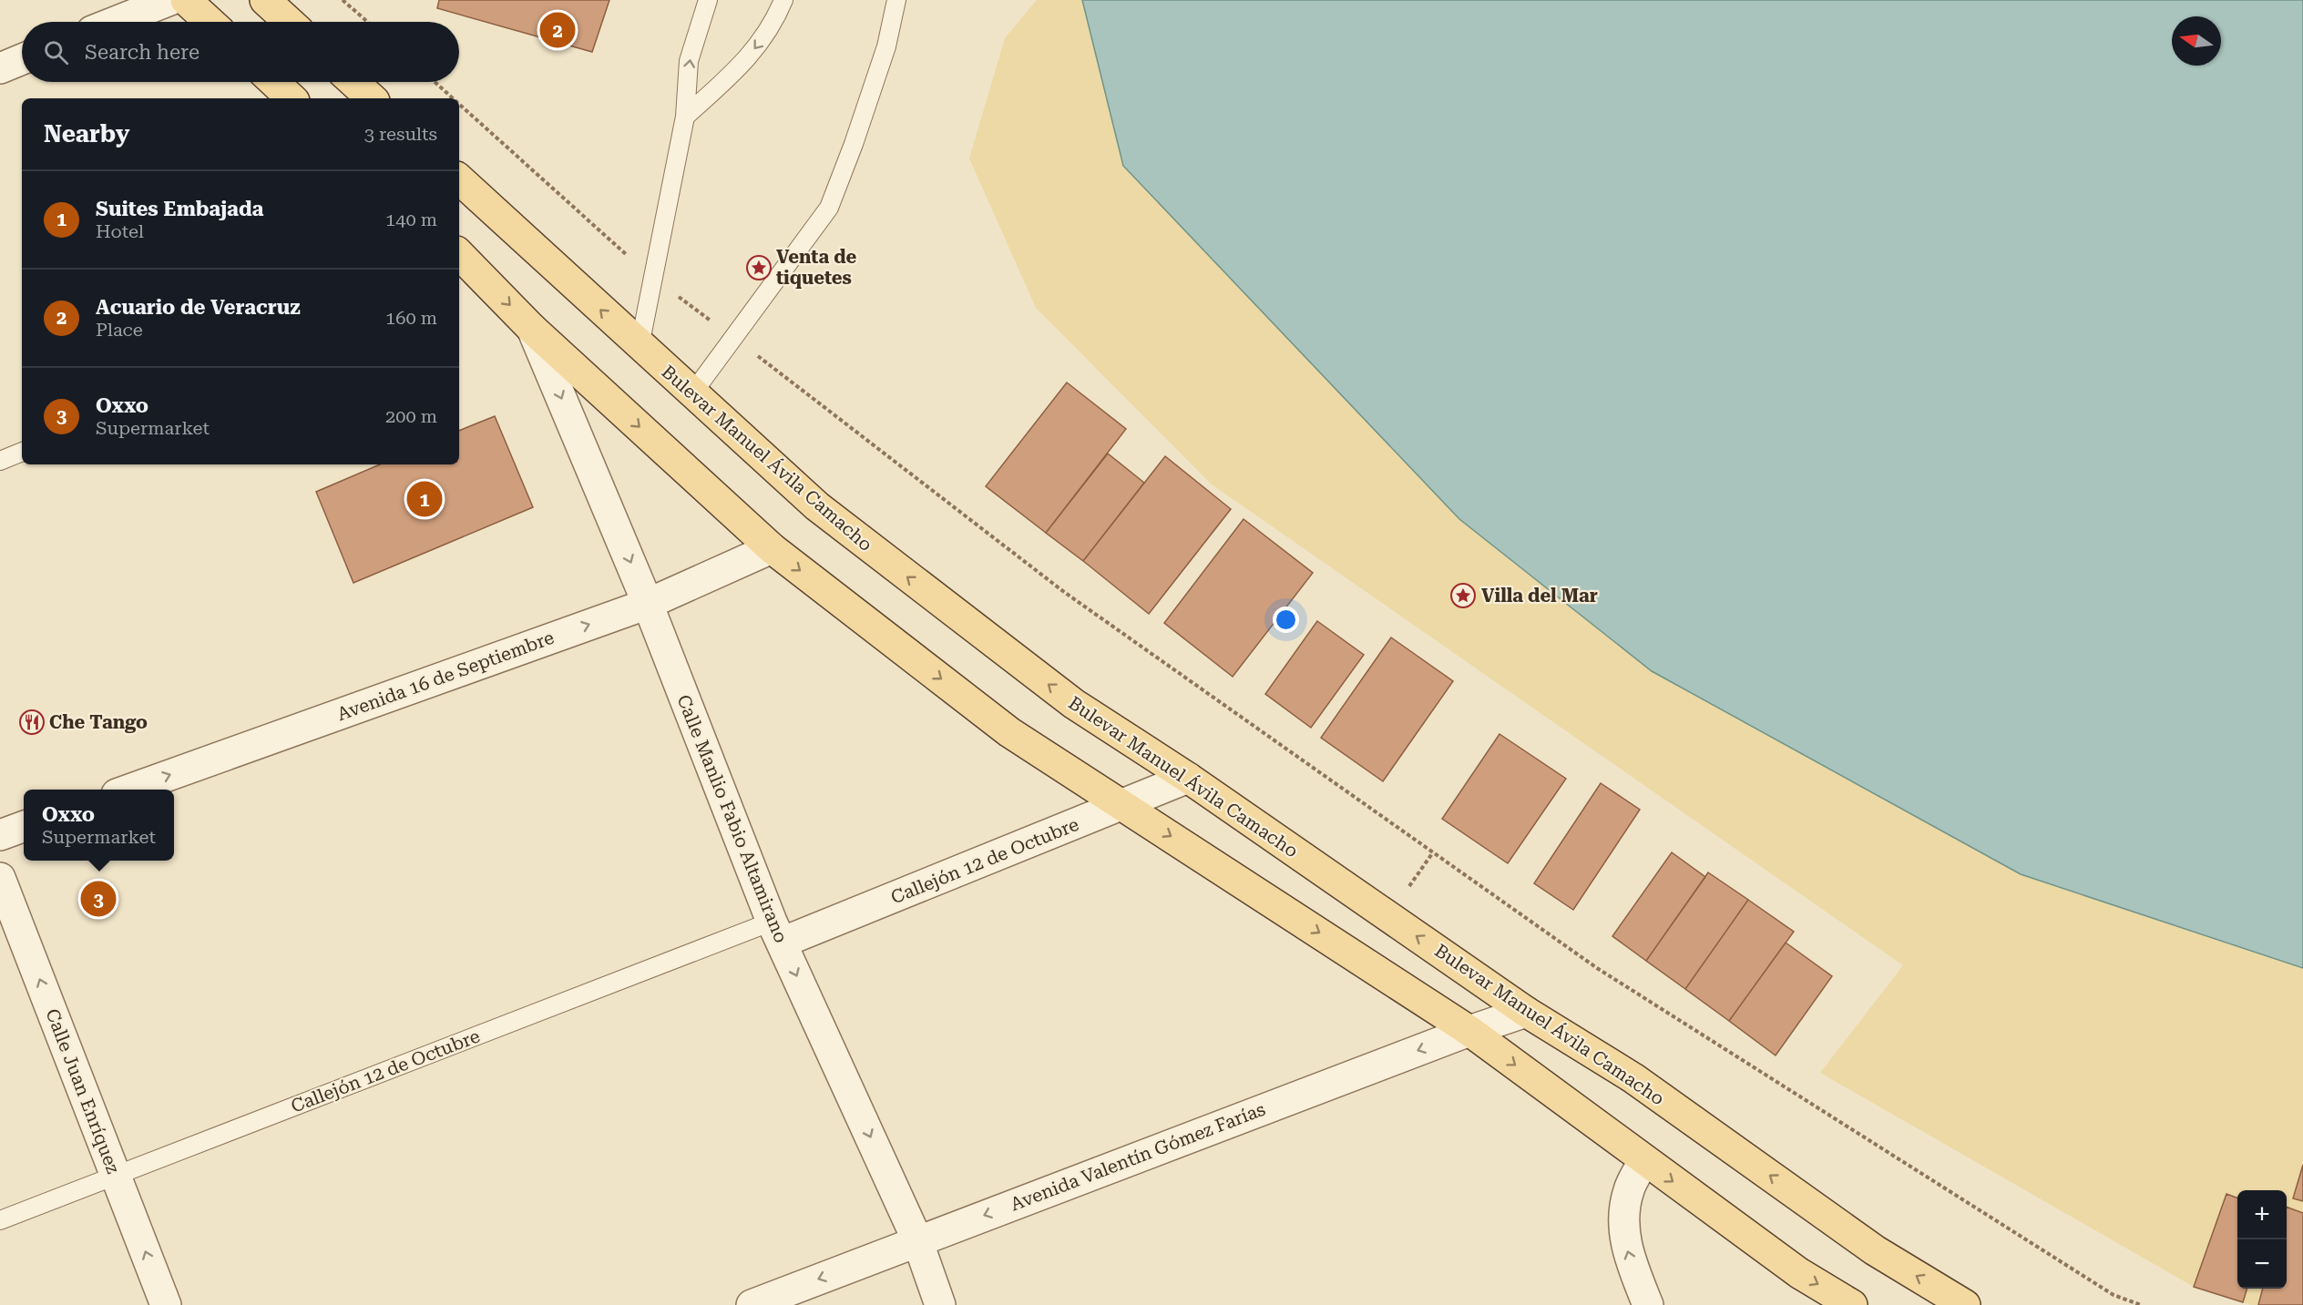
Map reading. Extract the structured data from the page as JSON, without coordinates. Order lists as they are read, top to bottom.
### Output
{
  "streets": {
    "main road": ["Bulevar Manuel Ávila Camacho"],
    "street": [
      "Avenida 16 de Septiembre",
      "Calle Manlio Fabio Altamirano",
      "Callejón 12 de Octubre",
      "Calle Juan Enríquez",
      "Avenida Valentín Gómez Farías"
    ]
  },
  "crossings": [
    ["Bulevar Manuel Ávila Camacho", "Callejón 12 de Octubre"],
    ["Bulevar Manuel Ávila Camacho", "Avenida Valentín Gómez Farías"],
    ["Avenida 16 de Septiembre", "Calle Manlio Fabio Altamirano"],
    ["Calle Manlio Fabio Altamirano", "Callejón 12 de Octubre"],
    ["Calle Manlio Fabio Altamirano", "Avenida Valentín Gómez Farías"],
    ["Callejón 12 de Octubre", "Calle Juan Enríquez"]
  ],
  "one_way": [
    "Avenida 16 de Septiembre",
    "Calle Manlio Fabio Altamirano",
    "Calle Juan Enríquez",
    "Avenida Valentín Gómez Farías"
  ],
  "places": {
    "place": ["Venta de tiquetes", "Villa del Mar"],
    "restaurant": ["Che Tango"]
  },
  "north": "left",
  "page": {
    "pins": ["2", "1", "3"],
    "search": "Search here",
    "heading": ["Nearby", "3 results"],
    "list": [
      {
        "mark": "1",
        "name": "Suites Embajada",
        "note": "Hotel",
        "value": "140 m"
      },
      {
        "mark": "2",
        "name": "Acuario de Veracruz",
        "note": "Place",
        "value": "160 m"
      },
      {
        "mark": "3",
        "name": "Oxxo",
        "note": "Supermarket",
        "value": "200 m"
      }
    ],
    "popup": ["Oxxo", "Supermarket"],
    "map_buttons": ["+", "−"]
  }
}
